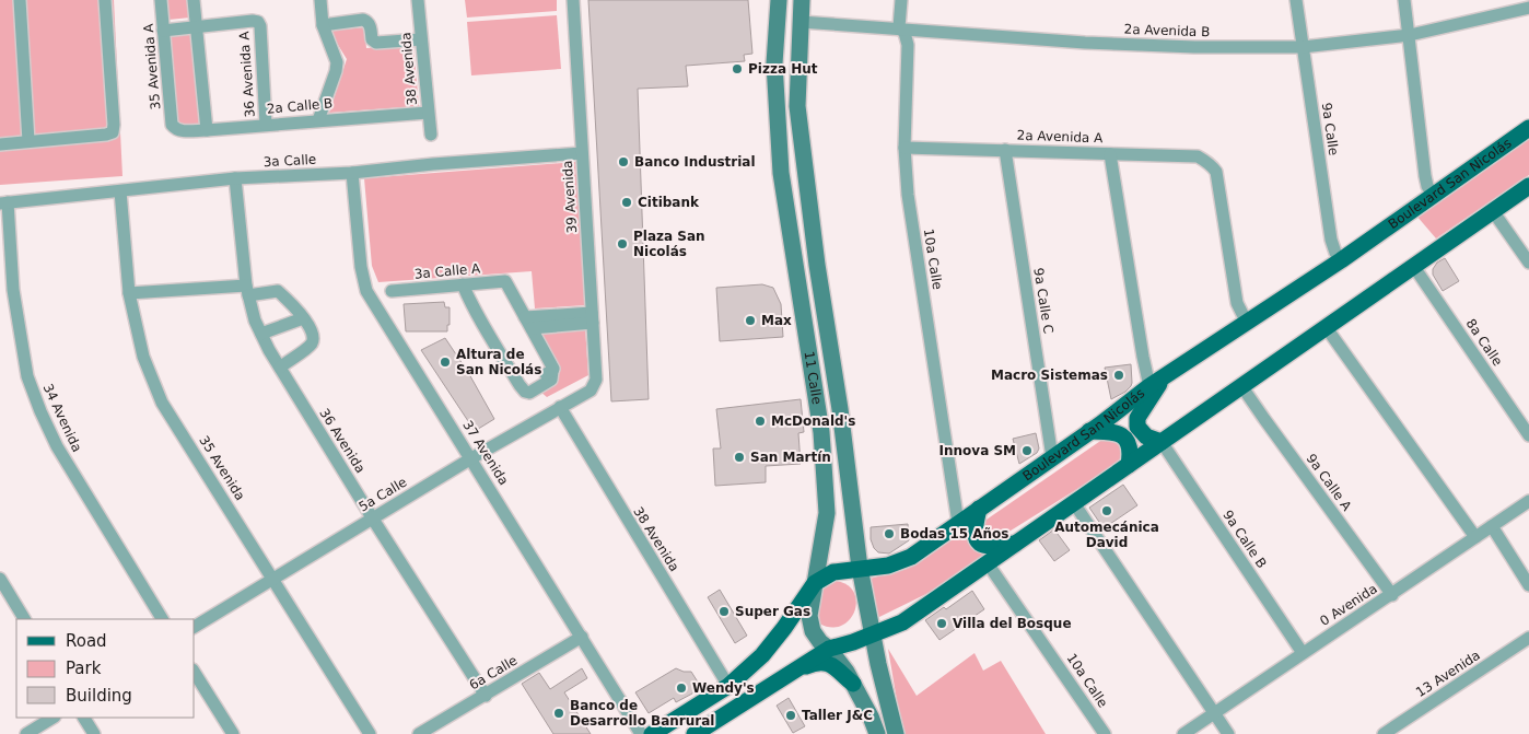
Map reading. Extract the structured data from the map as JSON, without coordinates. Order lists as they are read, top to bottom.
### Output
{
  "streets": {
    "main road": ["Boulevard San Nicolás", "11 Calle"],
    "street": [
      "2a Avenida B",
      "35 Avenida A",
      "38 Avenida",
      "36 Avenida A",
      "2a Calle B",
      "9a Calle",
      "2a Avenida A",
      "3a Calle",
      "39 Avenida",
      "10a Calle",
      "3a Calle A",
      "9a Calle C",
      "8a Calle",
      "34 Avenida",
      "36 Avenida",
      "37 Avenida",
      "35 Avenida",
      "9a Calle A",
      "5a Calle",
      "9a Calle B",
      "0 Avenida",
      "6a Calle",
      "13 Avenida"
    ]
  },
  "crossings": [
    ["2a Avenida B", "9a Calle"],
    ["2a Avenida B", "10a Calle"],
    ["2a Avenida B", "11 Calle"],
    ["35 Avenida A", "2a Calle B"],
    ["38 Avenida", "2a Calle B"],
    ["38 Avenida", "5a Calle"],
    ["36 Avenida A", "2a Calle B"],
    ["9a Calle", "Boulevard San Nicolás"],
    ["2a Avenida A", "Boulevard San Nicolás"],
    ["2a Avenida A", "10a Calle"],
    ["2a Avenida A", "9a Calle C"],
    ["3a Calle", "39 Avenida"],
    ["3a Calle", "34 Avenida"],
    ["3a Calle", "36 Avenida"],
    ["3a Calle", "37 Avenida"],
    ["3a Calle", "35 Avenida"],
    ["Boulevard San Nicolás", "10a Calle"],
    ["Boulevard San Nicolás", "9a Calle C"],
    ["Boulevard San Nicolás", "11 Calle"],
    ["39 Avenida", "5a Calle"],
    ["36 Avenida", "5a Calle"],
    ["36 Avenida", "6a Calle"],
    ["37 Avenida", "5a Calle"],
    ["37 Avenida", "6a Calle"],
    ["35 Avenida", "5a Calle"],
    ["9a Calle A", "0 Avenida"],
    ["9a Calle B", "0 Avenida"]
  ],
  "places": [
    "Pizza Hut",
    "Banco Industrial",
    "Citibank",
    "Plaza San Nicolás",
    "Max",
    "Altura de San Nicolás",
    "Macro Sistemas",
    "McDonald's",
    "Innova SM",
    "San Martín",
    "Automecánica David",
    "Bodas 15 Años",
    "Super Gas",
    "Villa del Bosque",
    "Wendy's",
    "Banco de Desarrollo Banrural",
    "Taller J&C"
  ],
  "legend": ["Road", "Park", "Building"]
}
